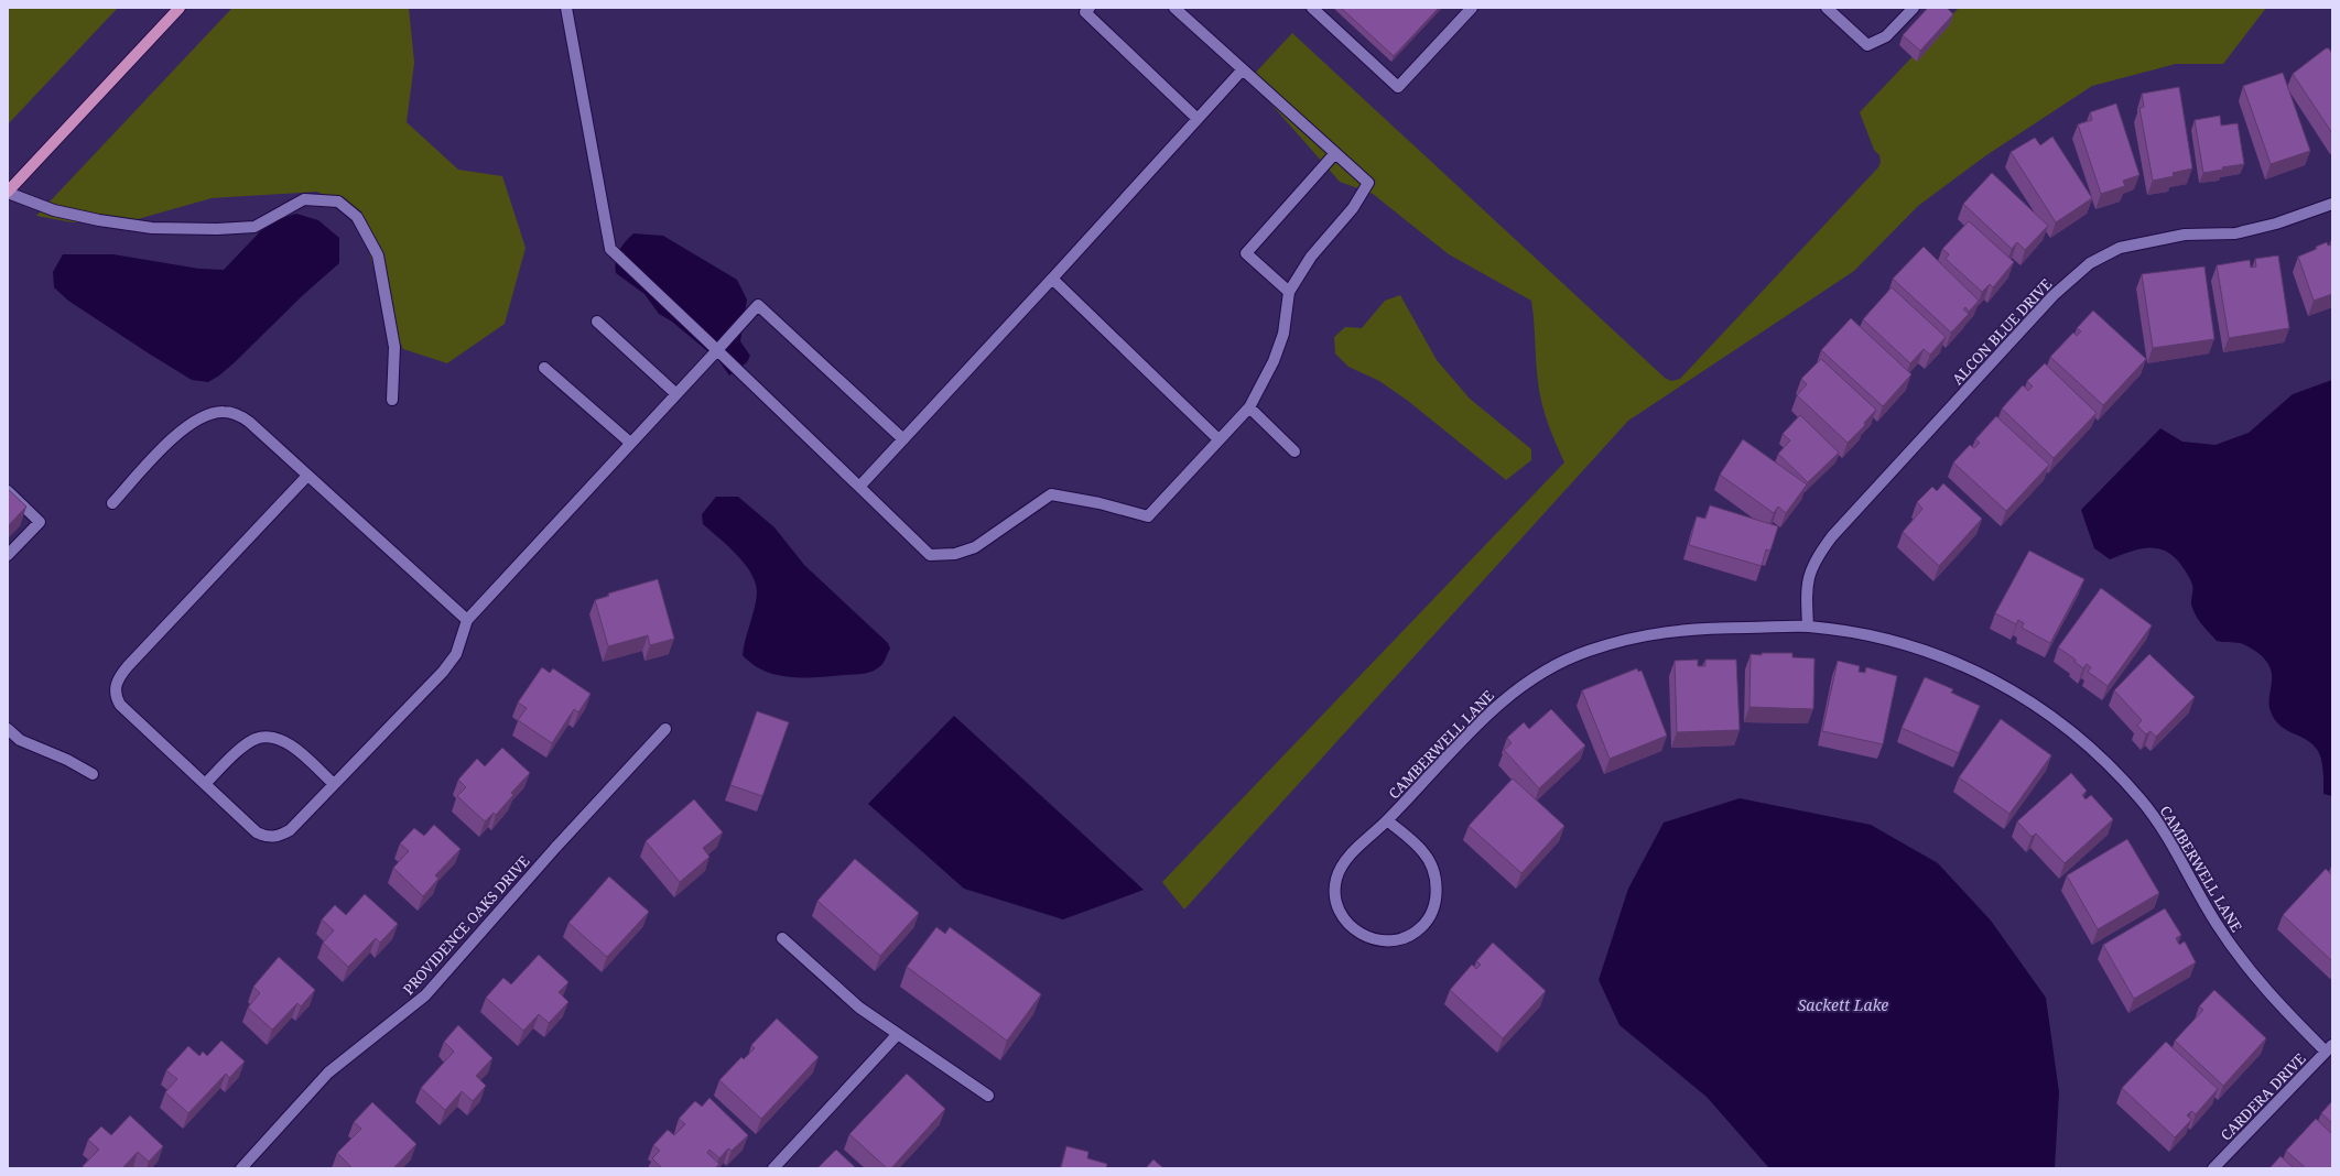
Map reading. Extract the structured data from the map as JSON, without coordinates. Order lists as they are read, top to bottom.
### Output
{
  "streets": {
    "street": [
      "ALCON BLUE DRIVE",
      "CAMBERWELL LANE",
      "PROVIDENCE OAKS DRIVE",
      "CARDERA DRIVE"
    ]
  },
  "crossings": [
    ["ALCON BLUE DRIVE", "CAMBERWELL LANE"],
    ["CAMBERWELL LANE", "CARDERA DRIVE"]
  ],
  "water": ["Sackett Lake"]
}
